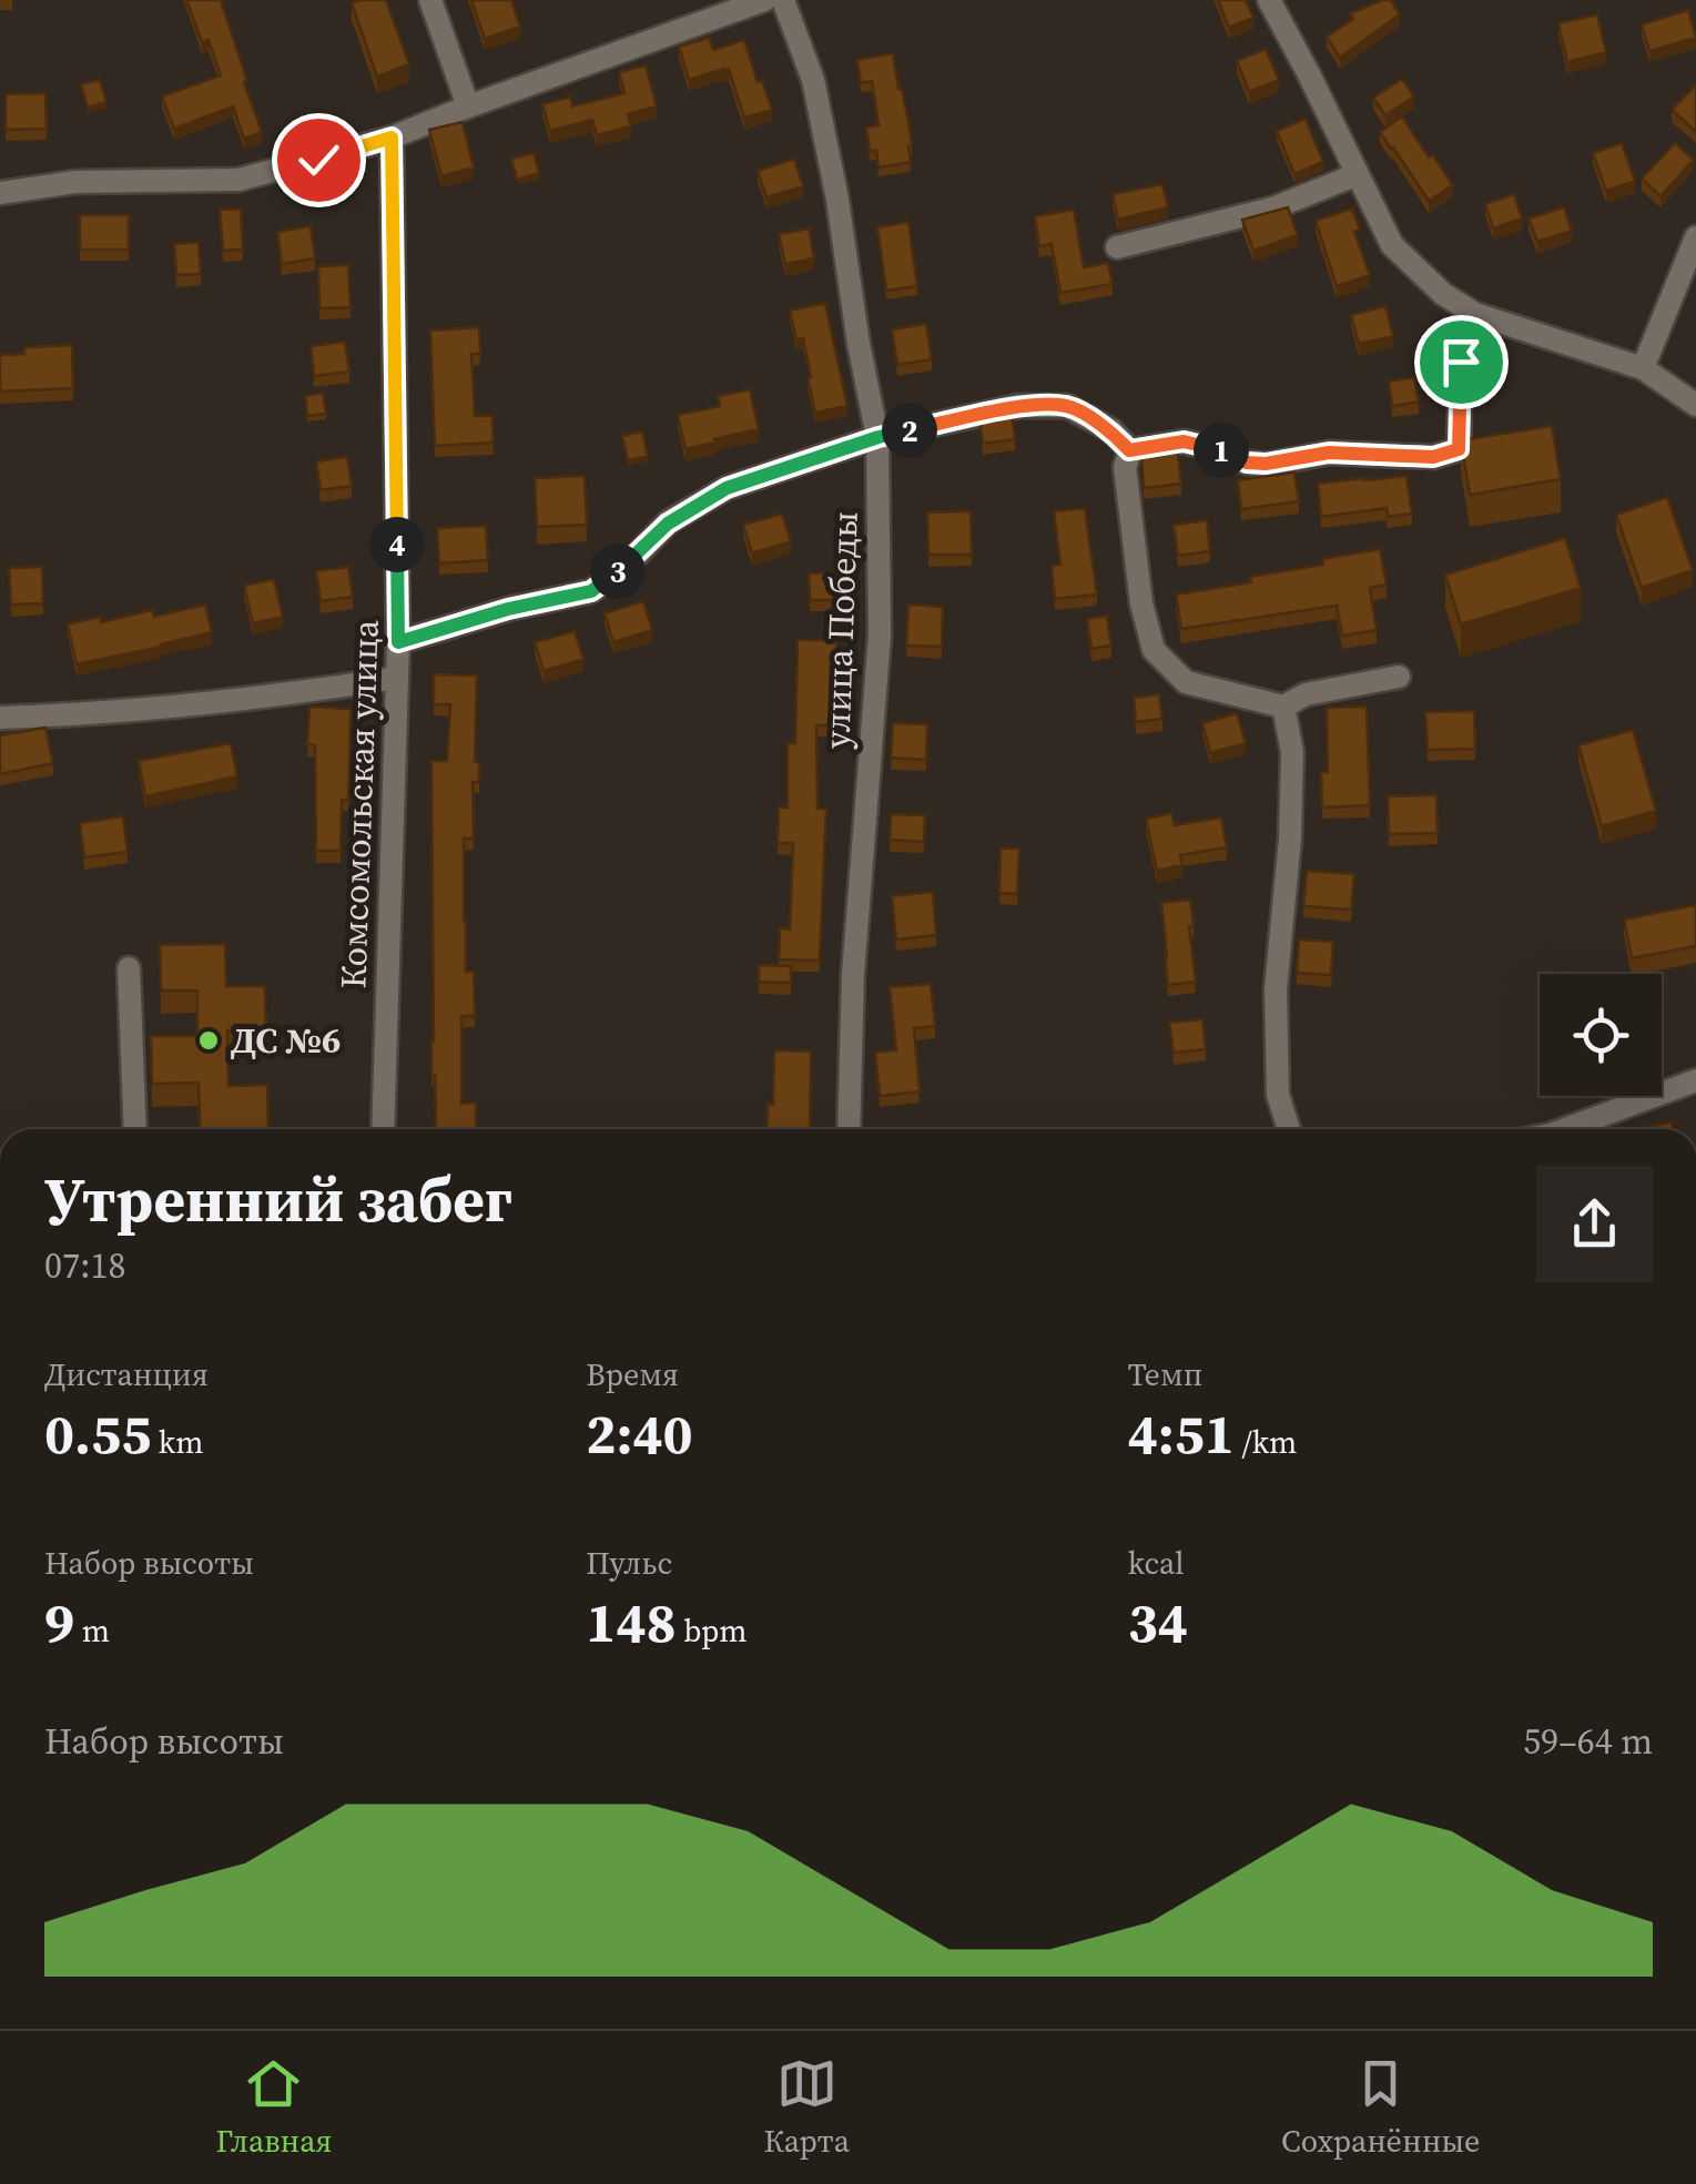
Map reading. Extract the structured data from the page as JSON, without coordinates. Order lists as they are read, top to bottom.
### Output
{
  "streets": {
    "street": ["улица Победы", "Комсомольская улица"]
  },
  "places": ["ДС №6"],
  "page": {
    "pins": [
      "2",
      "1",
      "4",
      "3"
    ],
    "heading": ["Утренний забег", "07:18"],
    "stats": [
      ["Дистанция", "0.55 km"],
      ["Время", "2:40"],
      ["Темп", "4:51 /km"],
      ["Набор высоты", "9 m"],
      ["Пульс", "148 bpm"],
      ["kcal", "34"]
    ],
    "chart": ["Набор высоты", "59–64 m"],
    "tabs": ["Главная", "Карта", "Сохранённые"]
  }
}
